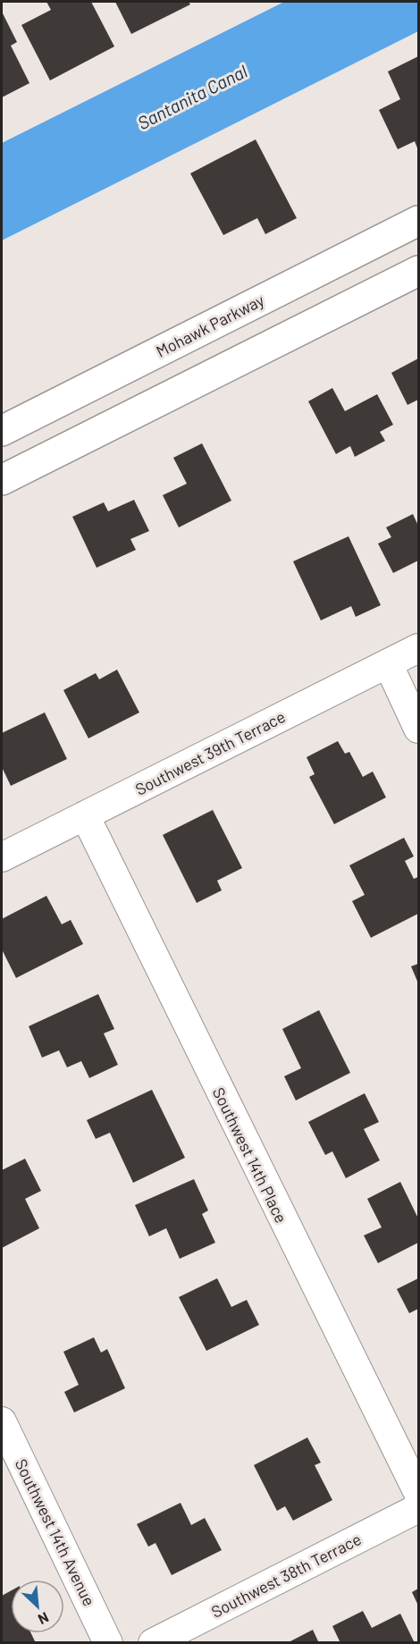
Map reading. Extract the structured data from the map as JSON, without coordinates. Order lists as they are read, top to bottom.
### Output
{
  "streets": {
    "street": [
      "Mohawk Parkway",
      "Southwest 39th Terrace",
      "Southwest 14th Place",
      "Southwest 14th Avenue",
      "Southwest 38th Terrace"
    ]
  },
  "crossings": [
    ["Southwest 39th Terrace", "Southwest 14th Place"]
  ],
  "water": ["Santanita Canal"],
  "north": "bottom right"
}
